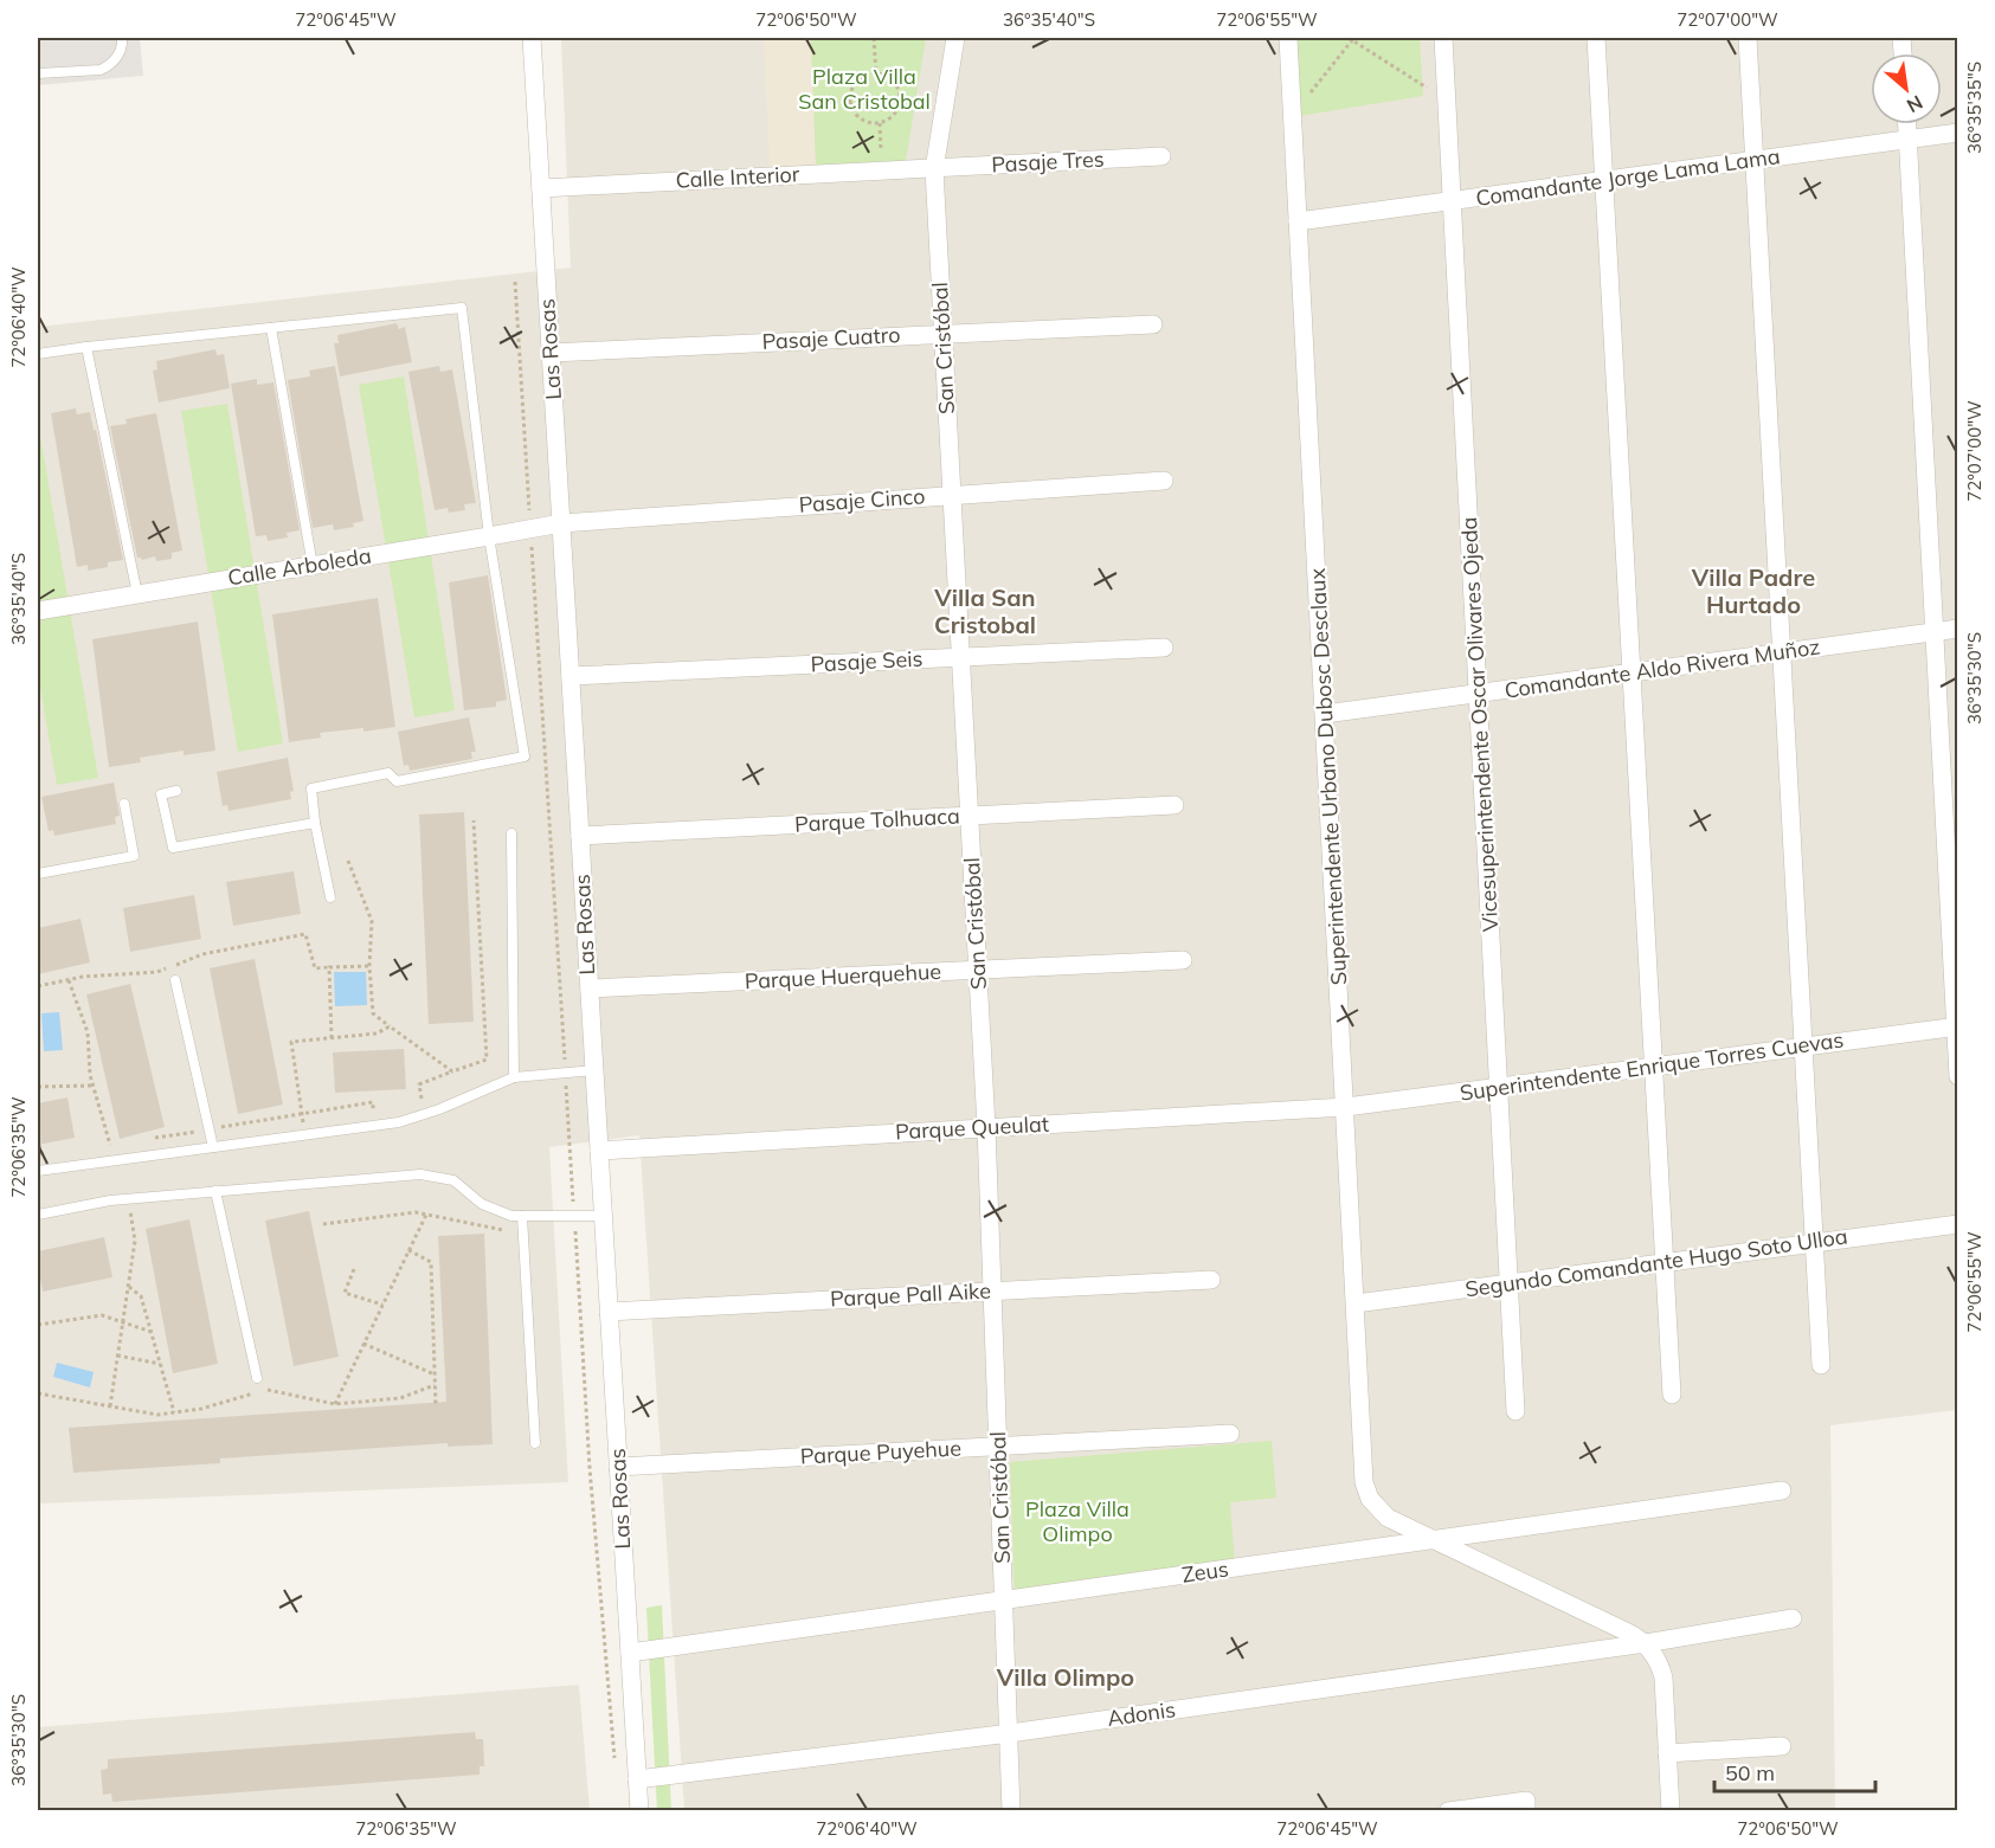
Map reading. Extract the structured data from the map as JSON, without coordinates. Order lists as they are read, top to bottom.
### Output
{
  "streets": {
    "street": [
      "Pasaje Tres",
      "Calle Interior",
      "Comandante Jorge Lama Lama",
      "Pasaje Cuatro",
      "San Cristóbal",
      "Las Rosas",
      "Pasaje Cinco",
      "Calle Arboleda",
      "Pasaje Seis",
      "Comandante Aldo Rivera Muñoz",
      "Vicesuperintendente Oscar Olivares Ojeda",
      "Superintendente Urbano Dubosc Desclaux",
      "Parque Tolhuaca",
      "Parque Huerquehue",
      "Superintendente Enrique Torres Cuevas",
      "Parque Queulat",
      "Segundo Comandante Hugo Soto Ulloa",
      "Parque Pall Aike",
      "Parque Puyehue",
      "Zeus",
      "Adonis"
    ]
  },
  "crossings": [
    ["Pasaje Tres", "Calle Interior"],
    ["Pasaje Tres", "San Cristóbal"],
    ["Calle Interior", "San Cristóbal"],
    ["Calle Interior", "Las Rosas"],
    ["Comandante Jorge Lama Lama", "Vicesuperintendente Oscar Olivares Ojeda"],
    ["Comandante Jorge Lama Lama", "Superintendente Urbano Dubosc Desclaux"],
    ["Pasaje Cuatro", "San Cristóbal"],
    ["Pasaje Cuatro", "Las Rosas"],
    ["San Cristóbal", "Pasaje Cinco"],
    ["San Cristóbal", "Pasaje Seis"],
    ["San Cristóbal", "Parque Tolhuaca"],
    ["San Cristóbal", "Parque Huerquehue"],
    ["San Cristóbal", "Parque Queulat"],
    ["San Cristóbal", "Parque Pall Aike"],
    ["San Cristóbal", "Parque Puyehue"],
    ["San Cristóbal", "Zeus"],
    ["San Cristóbal", "Adonis"],
    ["Las Rosas", "Pasaje Cinco"],
    ["Las Rosas", "Calle Arboleda"],
    ["Las Rosas", "Pasaje Seis"],
    ["Las Rosas", "Parque Tolhuaca"],
    ["Las Rosas", "Parque Huerquehue"],
    ["Las Rosas", "Parque Queulat"],
    ["Las Rosas", "Parque Pall Aike"],
    ["Las Rosas", "Parque Puyehue"],
    ["Las Rosas", "Zeus"],
    ["Las Rosas", "Adonis"],
    ["Pasaje Cinco", "Calle Arboleda"],
    ["Comandante Aldo Rivera Muñoz", "Vicesuperintendente Oscar Olivares Ojeda"],
    ["Comandante Aldo Rivera Muñoz", "Superintendente Urbano Dubosc Desclaux"],
    ["Vicesuperintendente Oscar Olivares Ojeda", "Superintendente Enrique Torres Cuevas"],
    ["Vicesuperintendente Oscar Olivares Ojeda", "Segundo Comandante Hugo Soto Ulloa"],
    ["Superintendente Urbano Dubosc Desclaux", "Superintendente Enrique Torres Cuevas"],
    ["Superintendente Urbano Dubosc Desclaux", "Parque Queulat"],
    ["Superintendente Urbano Dubosc Desclaux", "Segundo Comandante Hugo Soto Ulloa"],
    ["Superintendente Urbano Dubosc Desclaux", "Zeus"],
    ["Superintendente Urbano Dubosc Desclaux", "Adonis"],
    ["Superintendente Enrique Torres Cuevas", "Parque Queulat"]
  ],
  "districts": ["Villa Padre Hurtado", "Villa San Cristobal", "Villa Olimpo"],
  "parks": ["Plaza Villa San Cristobal", "Plaza Villa Olimpo"],
  "scale_bar": "50 m",
  "north": "bottom right",
  "coordinates": [
    "72°06'45\"W",
    "72°06'50\"W",
    "36°35'40\"S",
    "72°06'55\"W",
    "72°07'00\"W",
    "36°35'35\"S",
    "72°06'40\"W",
    "36°35'30\"S",
    "72°06'35\"W"
  ]
}
